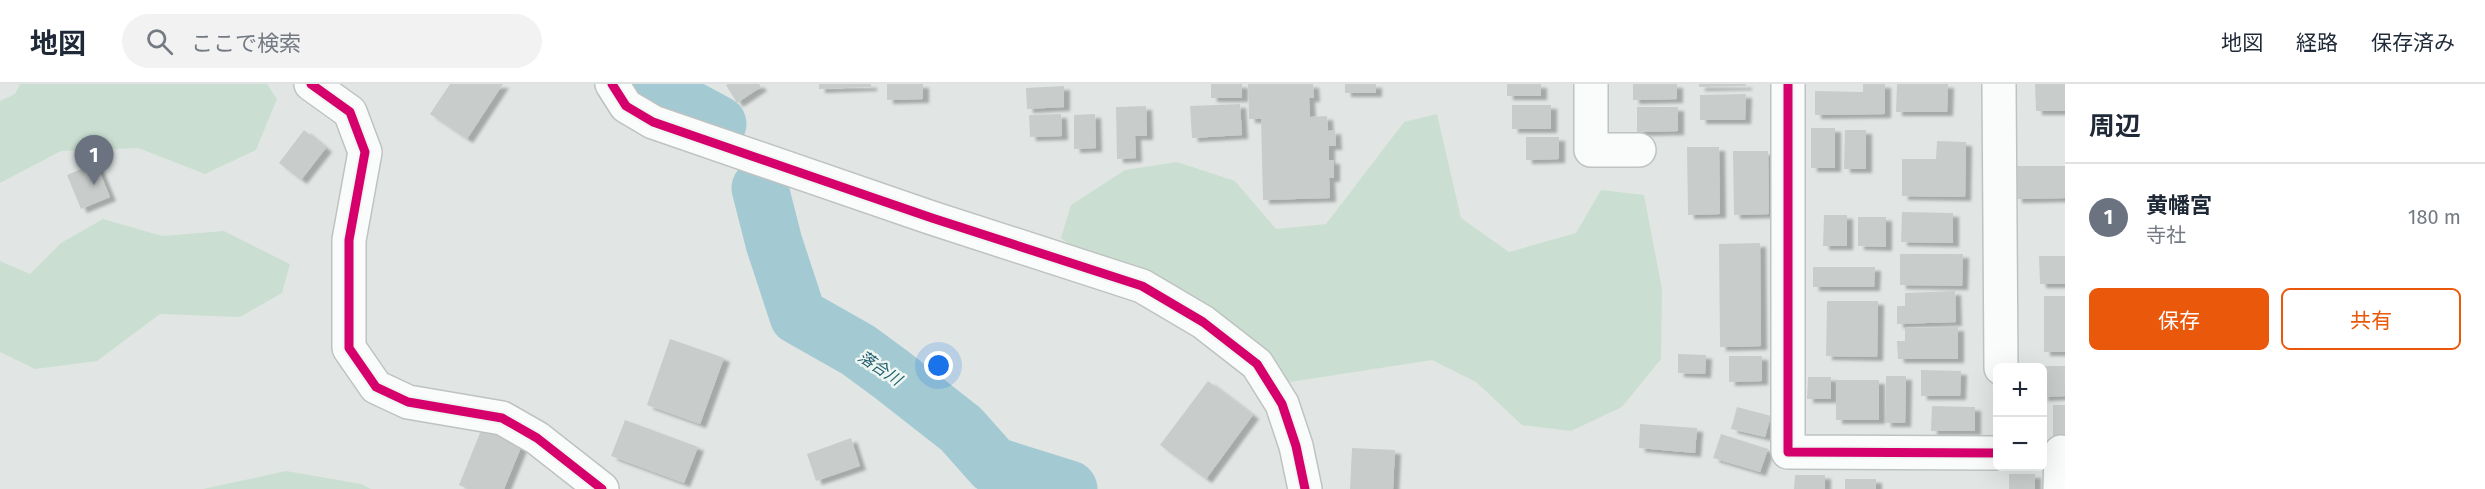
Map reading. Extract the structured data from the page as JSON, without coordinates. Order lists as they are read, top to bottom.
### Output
{
  "water": ["落合川"],
  "page": {
    "header": "地図",
    "search": "ここで検索",
    "nav": ["地図", "経路", "保存済み"],
    "heading": "周辺",
    "pins": "1",
    "list": [
      {
        "mark": "1",
        "name": "黄幡宮",
        "note": "寺社",
        "value": "180 m"
      }
    ],
    "buttons": ["保存", "共有"],
    "map_buttons": ["+", "−"]
  }
}
